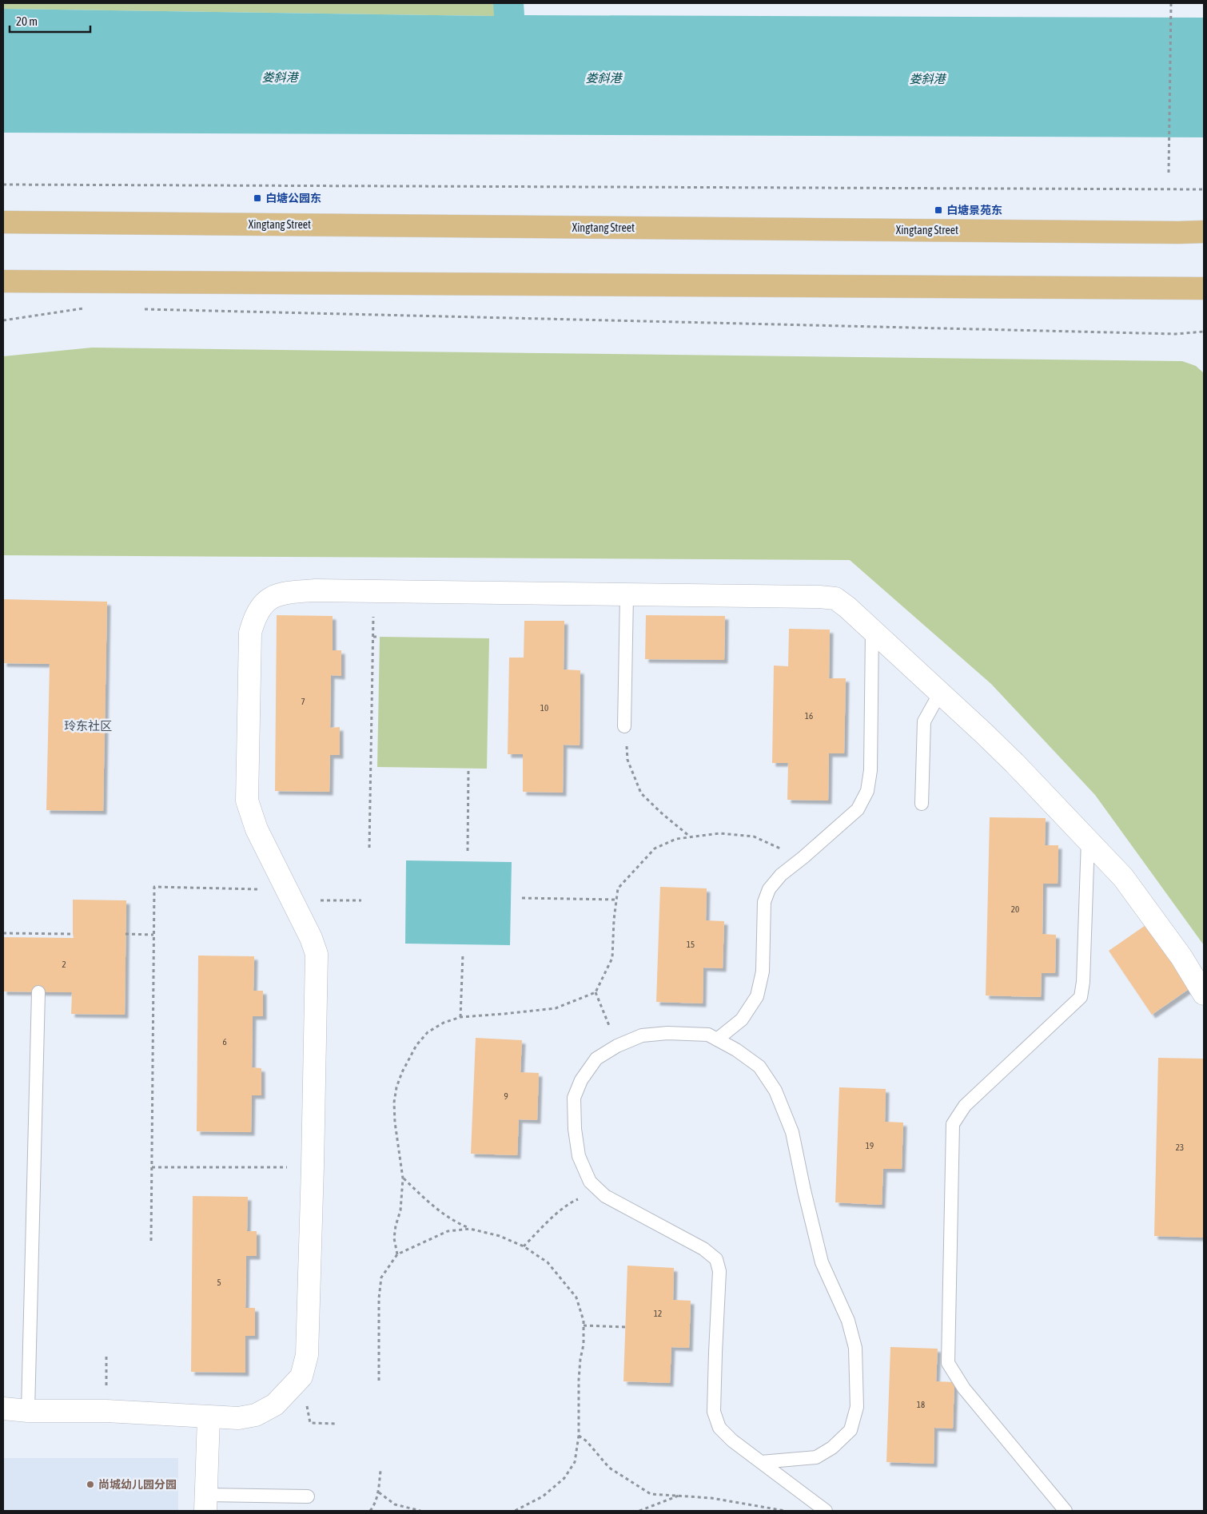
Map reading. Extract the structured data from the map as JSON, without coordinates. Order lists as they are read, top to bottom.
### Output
{
  "streets": {
    "main road": ["Xingtang Street"]
  },
  "districts": ["玲东社区"],
  "water": ["娄斜港"],
  "places": {
    "transit": ["白塘公园东", "白塘景苑东"],
    "other": ["尚城幼儿园分园"]
  },
  "house_numbers": [
    "7",
    "10",
    "16",
    "20",
    "15",
    "2",
    "6",
    "9",
    "19",
    "23",
    "5",
    "12",
    "18"
  ],
  "scale_bar": "20 m"
}
